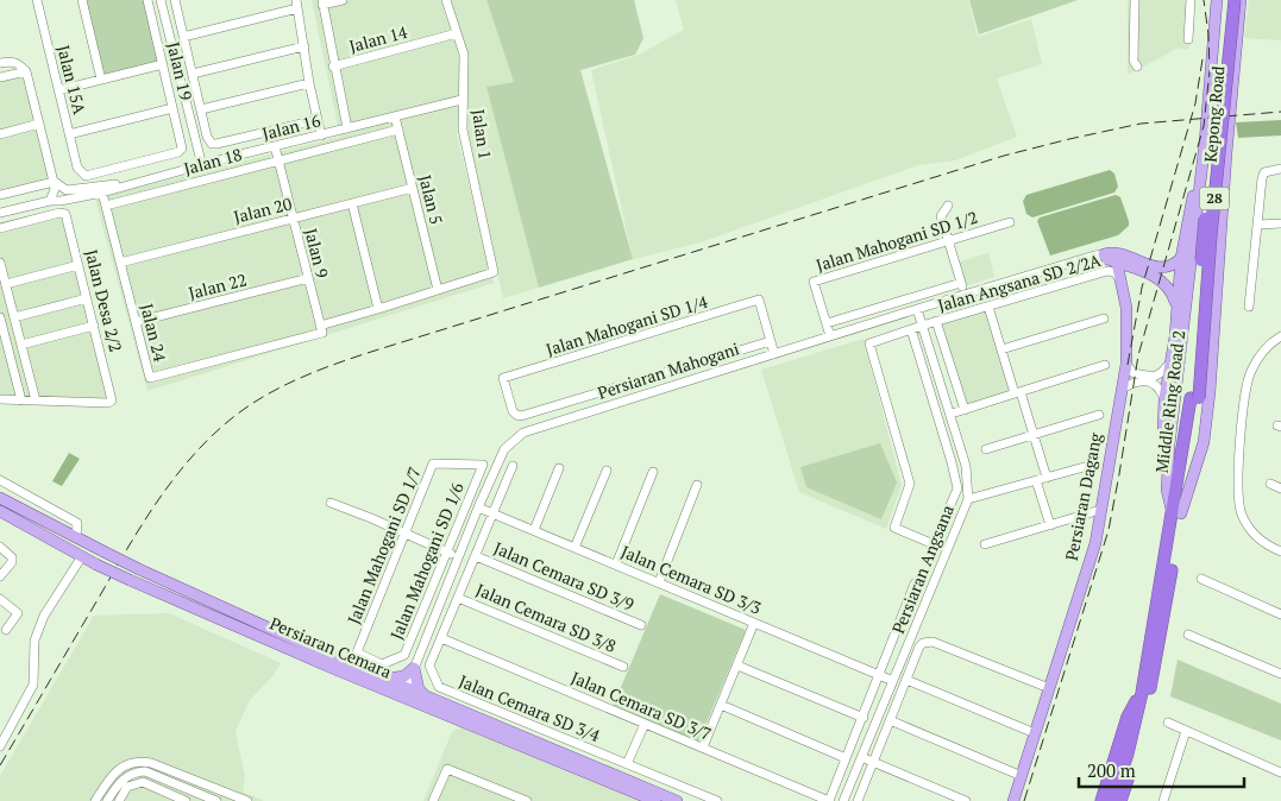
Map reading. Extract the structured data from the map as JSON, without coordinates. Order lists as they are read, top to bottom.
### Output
{
  "streets": {
    "highway": ["28", "Middle Ring Road 2"],
    "main road": [
      "Kepong Road",
      "Persiaran Mahogani",
      "Persiaran Dagang",
      "Persiaran Cemara"
    ],
    "street": [
      "Jalan 14",
      "Jalan 19",
      "Jalan 15A",
      "Jalan 16",
      "Jalan 1",
      "Jalan 18",
      "Jalan 5",
      "Jalan 20",
      "Jalan Mahogani SD 1/2",
      "Jalan 9",
      "Jalan Angsana SD 2/2A",
      "Jalan 22",
      "Jalan Desa 2/2",
      "Jalan Mahogani SD 1/4",
      "Jalan 24",
      "Jalan Mahogani SD 1/7",
      "Jalan Mahogani SD 1/6",
      "Persiaran Angsana",
      "Jalan Cemara SD 3/9",
      "Jalan Cemara SD 3/3",
      "Jalan Cemara SD 3/8",
      "Jalan Cemara SD 3/7",
      "Jalan Cemara SD 3/4"
    ]
  },
  "crossings": [
    ["Jalan 14", "Jalan 16"],
    ["Jalan 14", "Jalan 1"],
    ["Jalan 19", "Jalan 15A"],
    ["Kepong Road", "Middle Ring Road 2"],
    ["Jalan 16", "Jalan 1"],
    ["Jalan 16", "Jalan 5"],
    ["Jalan 16", "Jalan 9"],
    ["Jalan 16", "Jalan 24"],
    ["Jalan 1", "Jalan 5"],
    ["Jalan 18", "Jalan 5"],
    ["Jalan 18", "Jalan 9"],
    ["Jalan 18", "Jalan 24"],
    ["Jalan 5", "Jalan 20"],
    ["Jalan 20", "Jalan 9"],
    ["Jalan 20", "Jalan 24"],
    ["Jalan Mahogani SD 1/2", "Persiaran Mahogani"],
    ["Jalan 9", "Jalan 22"],
    ["Jalan 9", "Jalan 24"],
    ["Jalan Angsana SD 2/2A", "Persiaran Dagang"],
    ["Jalan Angsana SD 2/2A", "Persiaran Angsana"],
    ["Jalan 22", "Jalan 24"],
    ["Persiaran Mahogani", "Persiaran Angsana"],
    ["Persiaran Mahogani", "Jalan Cemara SD 3/3"],
    ["Persiaran Mahogani", "Persiaran Cemara"],
    ["Persiaran Mahogani", "Jalan Cemara SD 3/4"],
    ["Jalan Mahogani SD 1/7", "Jalan Mahogani SD 1/6"],
    ["Persiaran Angsana", "Jalan Cemara SD 3/3"],
    ["Jalan Cemara SD 3/9", "Jalan Cemara SD 3/4"],
    ["Jalan Cemara SD 3/3", "Jalan Cemara SD 3/4"],
    ["Jalan Cemara SD 3/8", "Jalan Cemara SD 3/4"],
    ["Jalan Cemara SD 3/7", "Jalan Cemara SD 3/4"]
  ],
  "scale_bar": "200 m"
}
